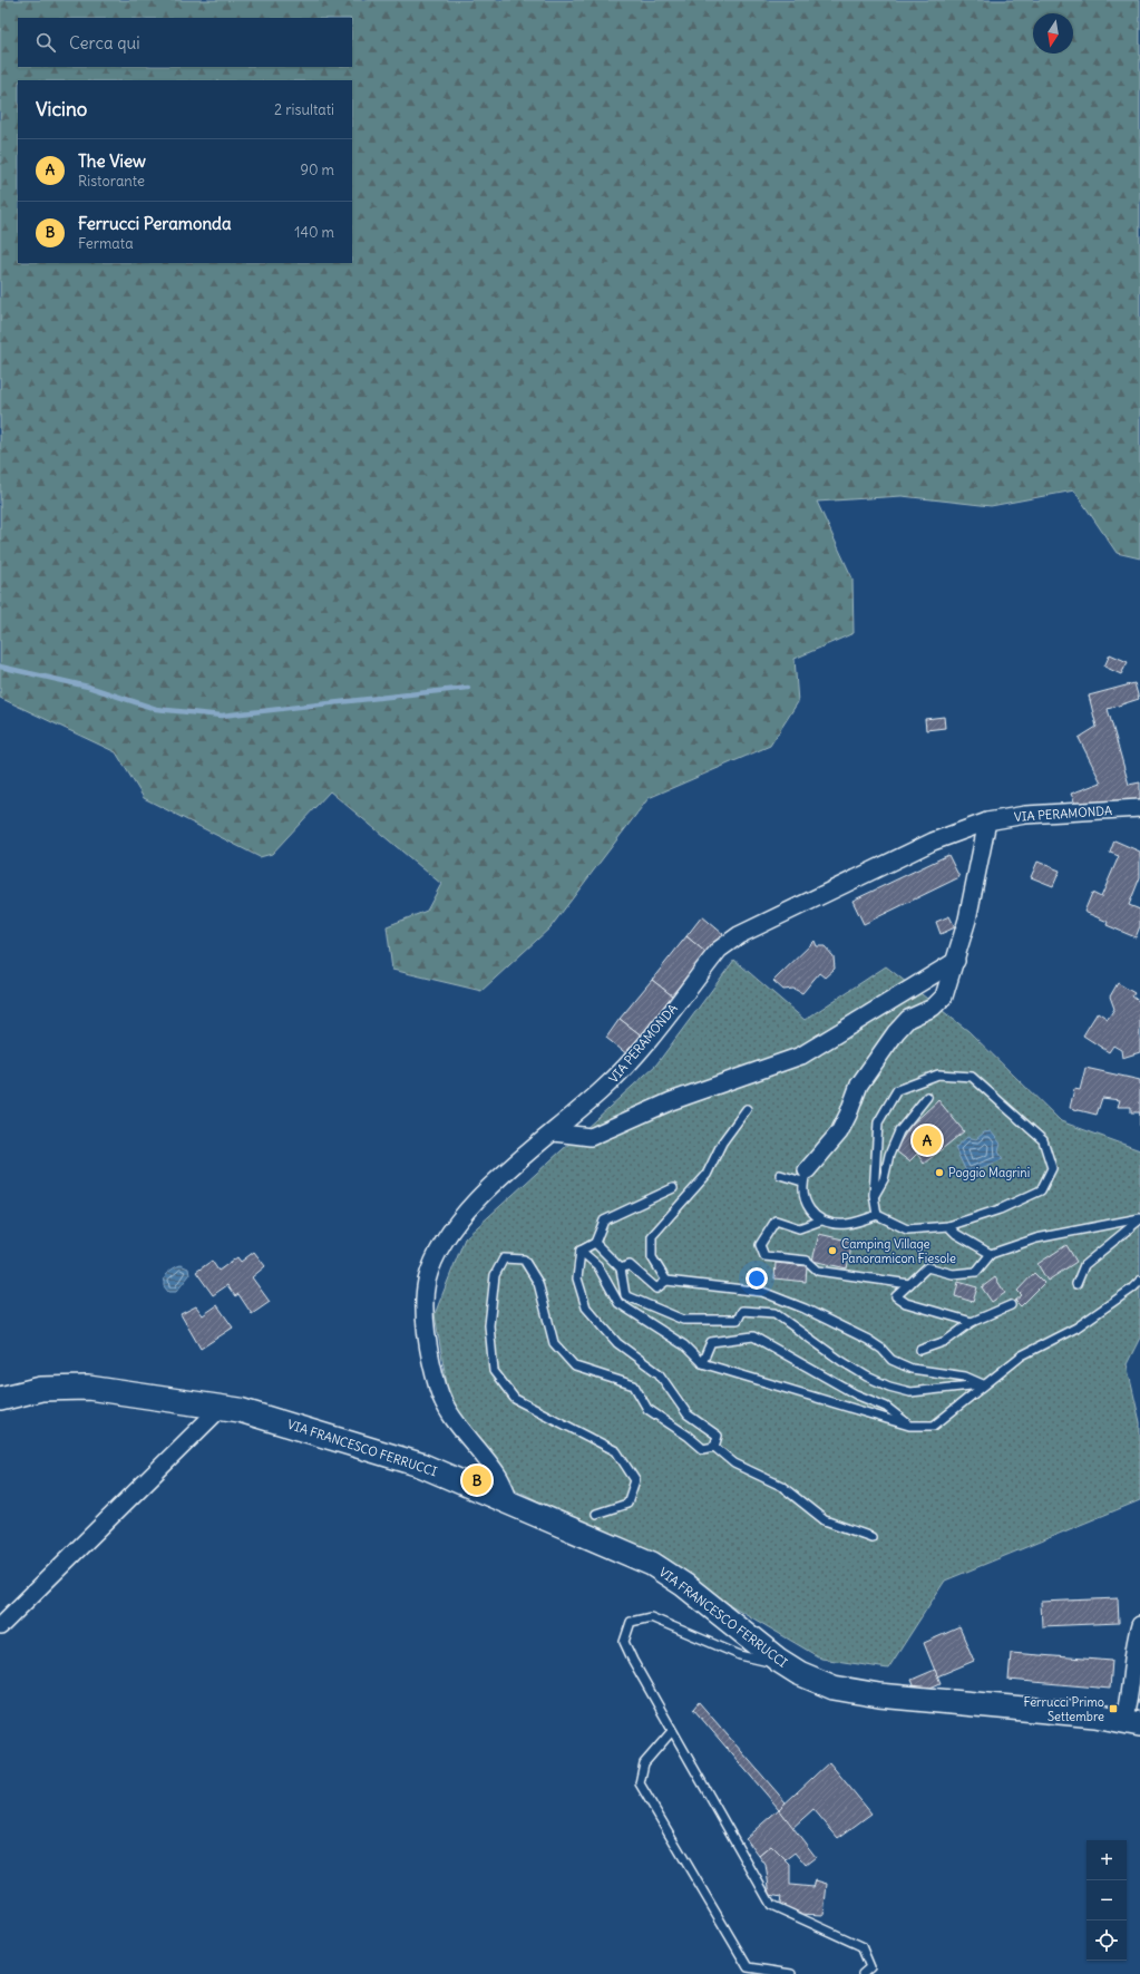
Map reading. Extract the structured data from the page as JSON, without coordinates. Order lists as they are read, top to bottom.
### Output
{
  "streets": {
    "main road": ["VIA FRANCESCO FERRUCCI"],
    "street": ["VIA PERAMONDA"]
  },
  "crossings": [
    ["VIA PERAMONDA", "VIA FRANCESCO FERRUCCI"]
  ],
  "places": {
    "other": ["Poggio Magrini", "Camping Village Panoramicon Fiesole"],
    "transit": ["Ferrucci Primo Settembre"]
  },
  "north": "bottom",
  "page": {
    "search": "Cerca qui",
    "heading": ["Vicino", "2 risultati"],
    "list": [
      {
        "mark": "A",
        "name": "The View",
        "note": "Ristorante",
        "value": "90 m"
      },
      {
        "mark": "B",
        "name": "Ferrucci Peramonda",
        "note": "Fermata",
        "value": "140 m"
      }
    ],
    "pins": ["A", "B"],
    "map_buttons": ["+", "−"]
  }
}
